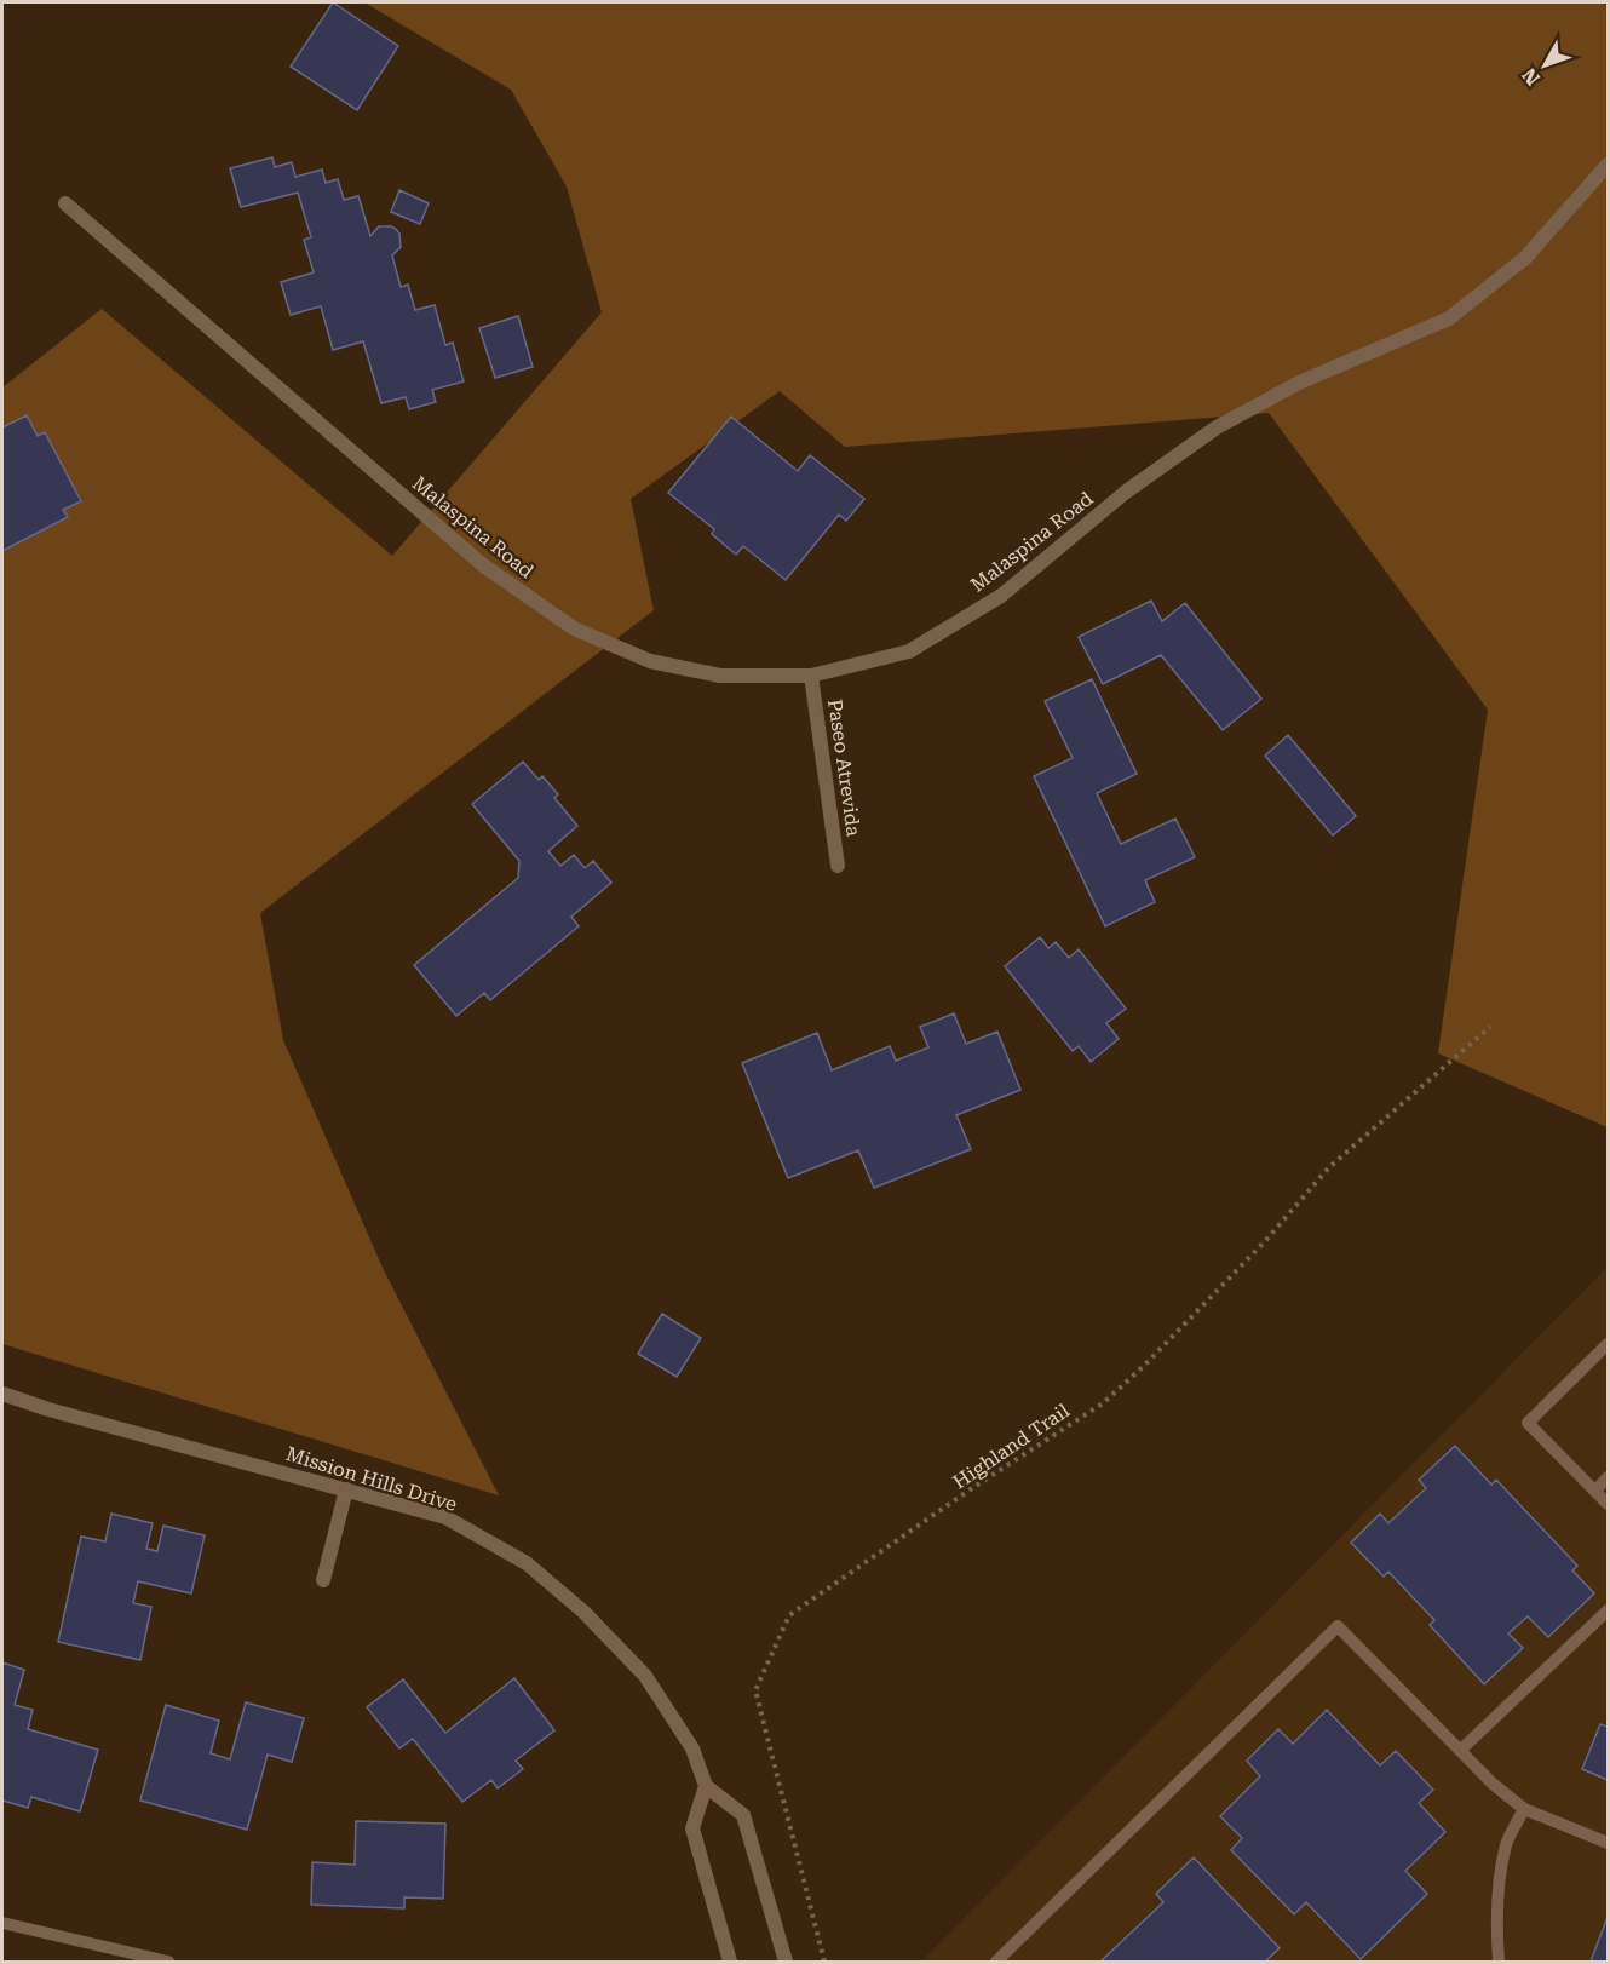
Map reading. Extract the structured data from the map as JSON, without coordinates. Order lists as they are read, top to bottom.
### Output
{
  "streets": {
    "street": ["Malaspina Road", "Paseo Atrevida", "Mission Hills Drive"],
    "path": ["Highland Trail"]
  },
  "crossings": [
    ["Malaspina Road", "Paseo Atrevida"]
  ],
  "north": "bottom left"
}
